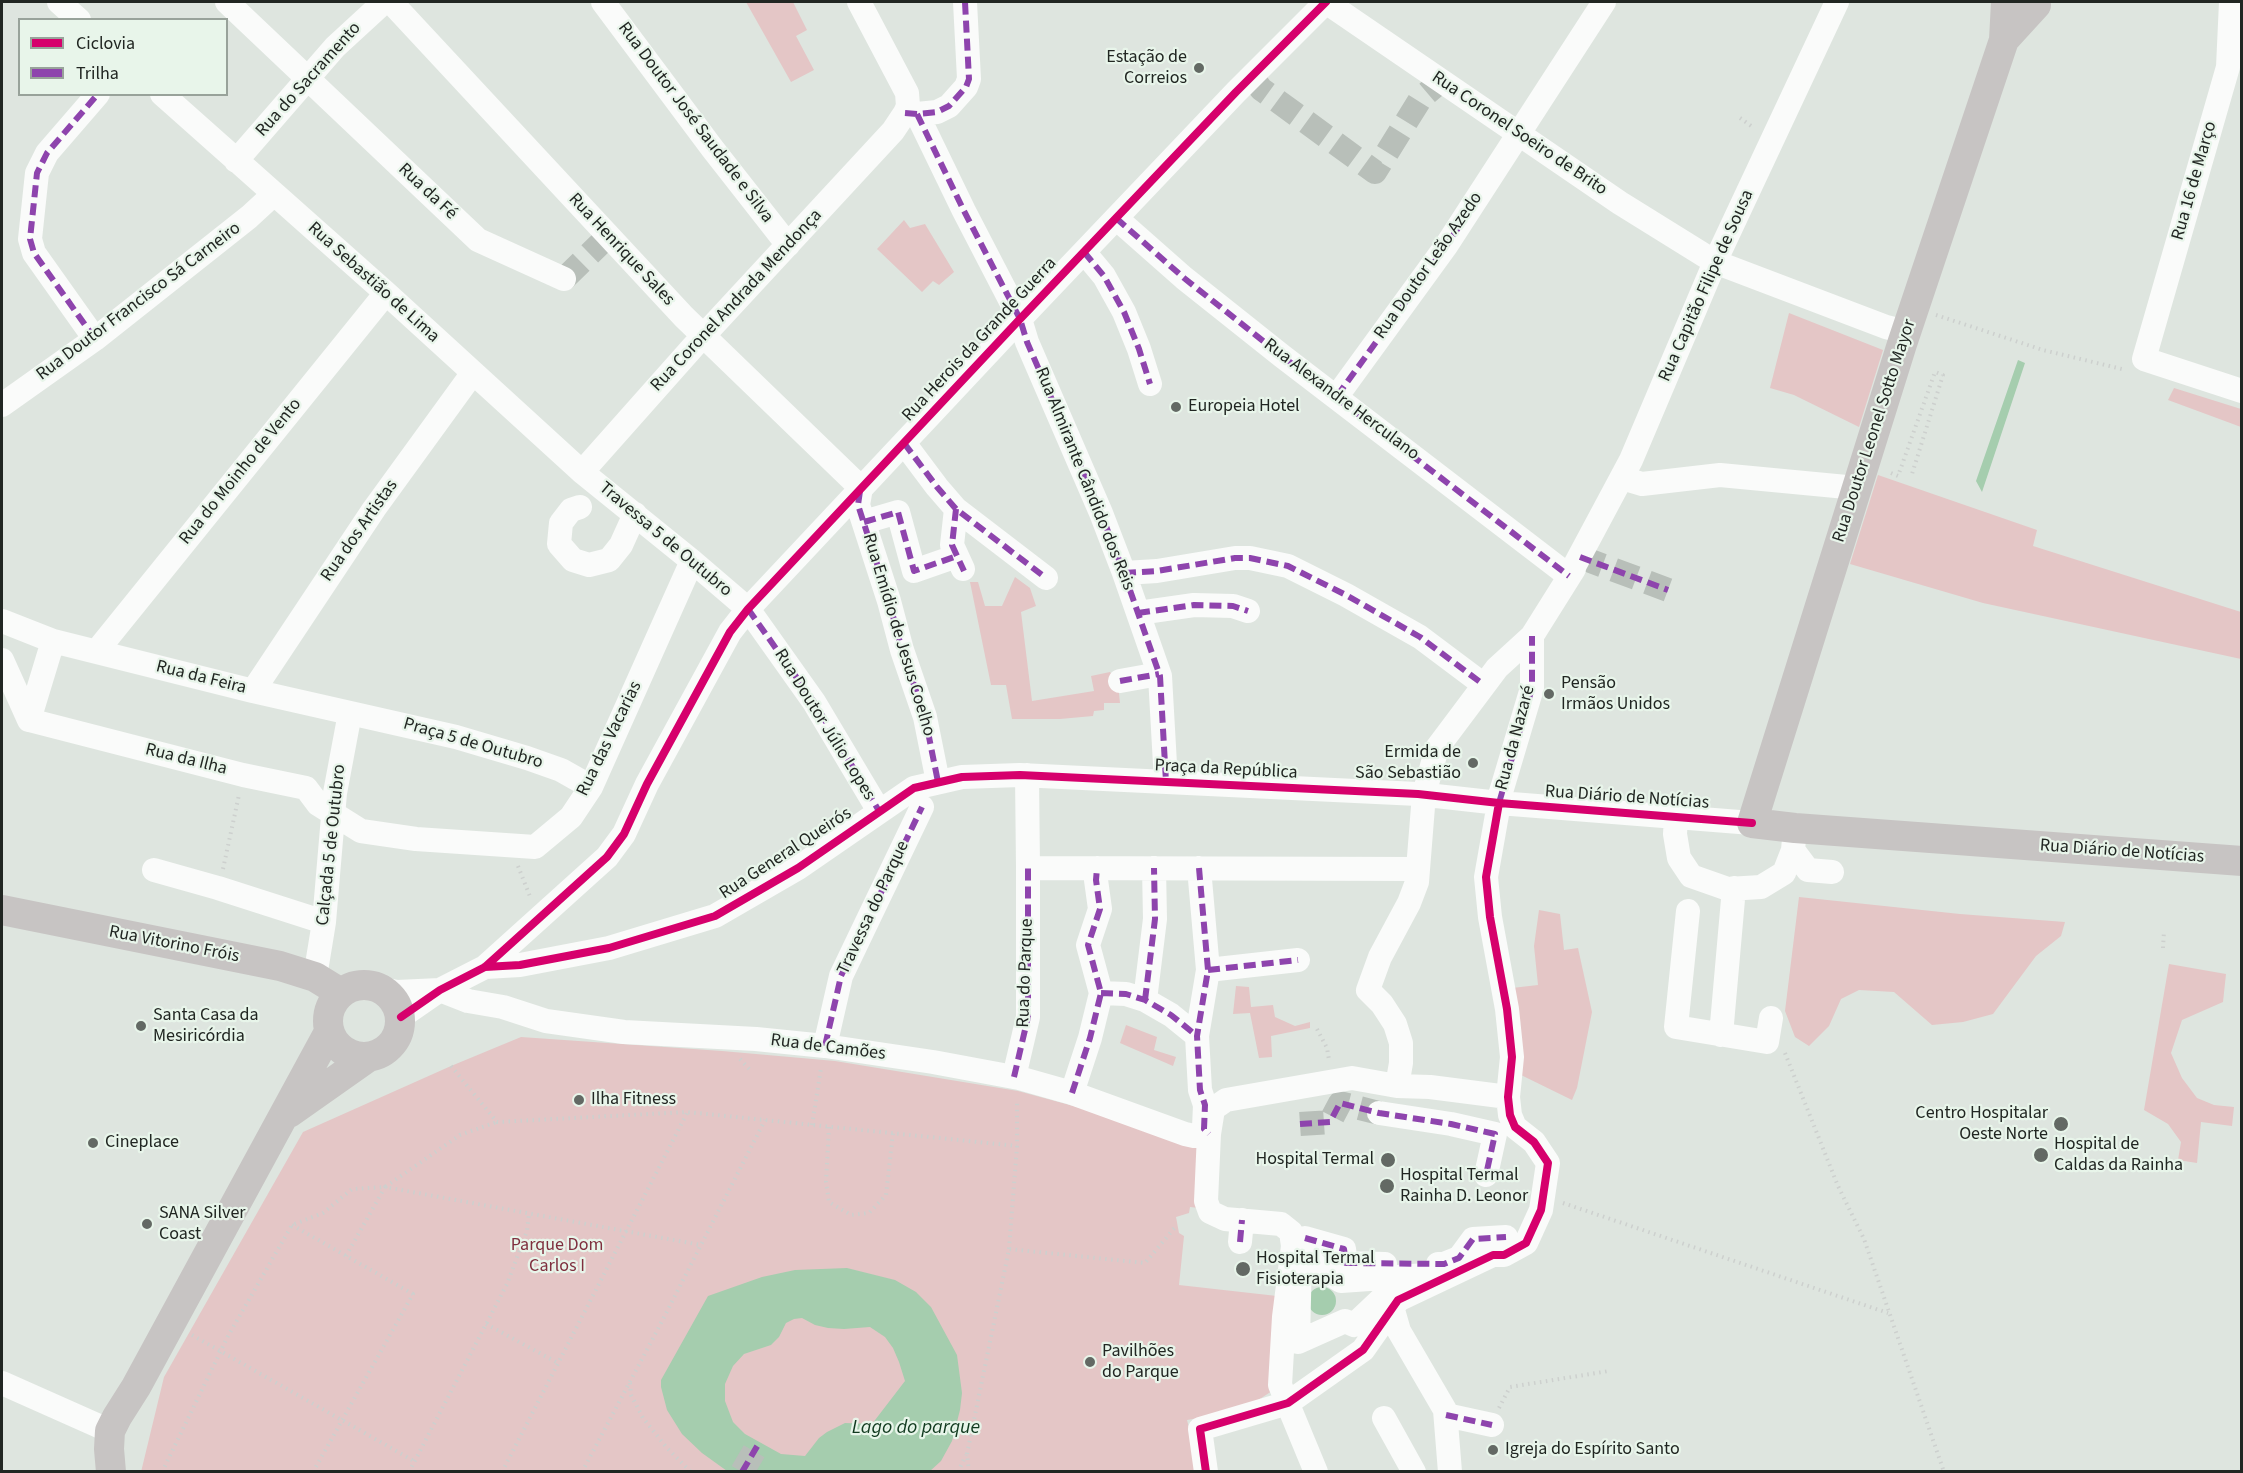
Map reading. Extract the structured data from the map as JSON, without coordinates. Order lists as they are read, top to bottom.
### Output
{
  "streets": {
    "main road": ["Rua Doutor Leonel Sotto Mayor", "Rua Diário de Notícias", "Rua Vitorino Fróis"],
    "street": [
      "Rua do Sacramento",
      "Rua Doutor José Saudade e Silva",
      "Rua Coronel Soeiro de Brito",
      "Rua 16 de Março",
      "Rua da Fé",
      "Rua Henrique Sales",
      "Rua Doutor Leão Azedo",
      "Rua Sebastião de Lima",
      "Rua Capitão Filipe de Sousa",
      "Rua Coronel Andrada Mendonça",
      "Rua Doutor Francisco Sá Carneiro",
      "Rua Herois da Grande Guerra",
      "Rua Alexandre Herculano",
      "Rua do Moinho de Vento",
      "Rua Almirante Cândido dos Reis",
      "Rua dos Artistas",
      "Travessa 5 de Outubro",
      "Rua Emídio de Jesus Coelho",
      "Rua da Feira",
      "Rua Doutor Júlio Lopes",
      "Rua da Nazaré",
      "Rua das Vacarias",
      "Praça 5 de Outubro",
      "Rua da Ilha",
      "Praça da República",
      "Calçada 5 de Outubro",
      "Rua General Queirós",
      "Travessa do Parque",
      "Rua do Parque",
      "Rua de Camões"
    ]
  },
  "crossings": [
    ["Rua do Sacramento", "Rua da Fé"],
    ["Rua do Sacramento", "Rua Sebastião de Lima"],
    ["Rua Doutor José Saudade e Silva", "Rua Coronel Andrada Mendonça"],
    ["Rua Coronel Soeiro de Brito", "Rua Doutor Leão Azedo"],
    ["Rua Coronel Soeiro de Brito", "Rua Capitão Filipe de Sousa"],
    ["Rua Coronel Soeiro de Brito", "Rua Herois da Grande Guerra"],
    ["Rua Coronel Soeiro de Brito", "Rua Doutor Leonel Sotto Mayor"],
    ["Rua Henrique Sales", "Rua Coronel Andrada Mendonça"],
    ["Rua Henrique Sales", "Rua Herois da Grande Guerra"],
    ["Rua Henrique Sales", "Rua Emídio de Jesus Coelho"],
    ["Rua Doutor Leão Azedo", "Rua Alexandre Herculano"],
    ["Rua Sebastião de Lima", "Rua Coronel Andrada Mendonça"],
    ["Rua Sebastião de Lima", "Rua Doutor Francisco Sá Carneiro"],
    ["Rua Sebastião de Lima", "Rua do Moinho de Vento"],
    ["Rua Sebastião de Lima", "Rua dos Artistas"],
    ["Rua Sebastião de Lima", "Travessa 5 de Outubro"],
    ["Rua Capitão Filipe de Sousa", "Rua Alexandre Herculano"],
    ["Rua Capitão Filipe de Sousa", "Rua da Nazaré"],
    ["Rua Capitão Filipe de Sousa", "Praça da República"],
    ["Rua Coronel Andrada Mendonça", "Rua Almirante Cândido dos Reis"],
    ["Rua Coronel Andrada Mendonça", "Travessa 5 de Outubro"],
    ["Rua Herois da Grande Guerra", "Rua Alexandre Herculano"],
    ["Rua Herois da Grande Guerra", "Rua Almirante Cândido dos Reis"],
    ["Rua Herois da Grande Guerra", "Travessa 5 de Outubro"],
    ["Rua Herois da Grande Guerra", "Rua Emídio de Jesus Coelho"],
    ["Rua Herois da Grande Guerra", "Rua Doutor Júlio Lopes"],
    ["Rua Herois da Grande Guerra", "Rua General Queirós"],
    ["Rua Doutor Leonel Sotto Mayor", "Rua Diário de Notícias"],
    ["Rua do Moinho de Vento", "Rua da Feira"],
    ["Rua Almirante Cândido dos Reis", "Praça da República"],
    ["Rua dos Artistas", "Rua da Feira"],
    ["Travessa 5 de Outubro", "Rua Doutor Júlio Lopes"],
    ["Travessa 5 de Outubro", "Rua das Vacarias"],
    ["Rua Emídio de Jesus Coelho", "Rua General Queirós"],
    ["Rua da Feira", "Praça 5 de Outubro"],
    ["Rua da Feira", "Calçada 5 de Outubro"],
    ["Rua Doutor Júlio Lopes", "Rua General Queirós"],
    ["Rua da Nazaré", "Praça da República"],
    ["Rua da Nazaré", "Rua Diário de Notícias"],
    ["Rua das Vacarias", "Praça 5 de Outubro"],
    ["Rua das Vacarias", "Rua da Ilha"],
    ["Rua das Vacarias", "Calçada 5 de Outubro"],
    ["Praça 5 de Outubro", "Calçada 5 de Outubro"],
    ["Rua da Ilha", "Calçada 5 de Outubro"],
    ["Praça da República", "Rua Diário de Notícias"],
    ["Praça da República", "Rua General Queirós"],
    ["Calçada 5 de Outubro", "Rua Vitorino Fróis"],
    ["Travessa do Parque", "Rua de Camões"],
    ["Rua do Parque", "Rua de Camões"]
  ],
  "water": ["Lago do parque"],
  "parks": ["Parque Dom Carlos I"],
  "places": [
    "Estação de Correios",
    "Europeia Hotel",
    "Pensão Irmãos Unidos",
    "Ermida de São Sebastião",
    "Santa Casa da Mesiricórdia",
    "Ilha Fitness",
    "Centro Hospitalar Oeste Norte",
    "Cineplace",
    "Hospital de Caldas da Rainha",
    "Hospital Termal",
    "Hospital Termal Rainha D. Leonor",
    "SANA Silver Coast",
    "Hospital Termal Fisioterapia",
    "Pavilhões do Parque",
    "Igreja do Espírito Santo"
  ],
  "legend": ["Ciclovia", "Trilha"]
}
